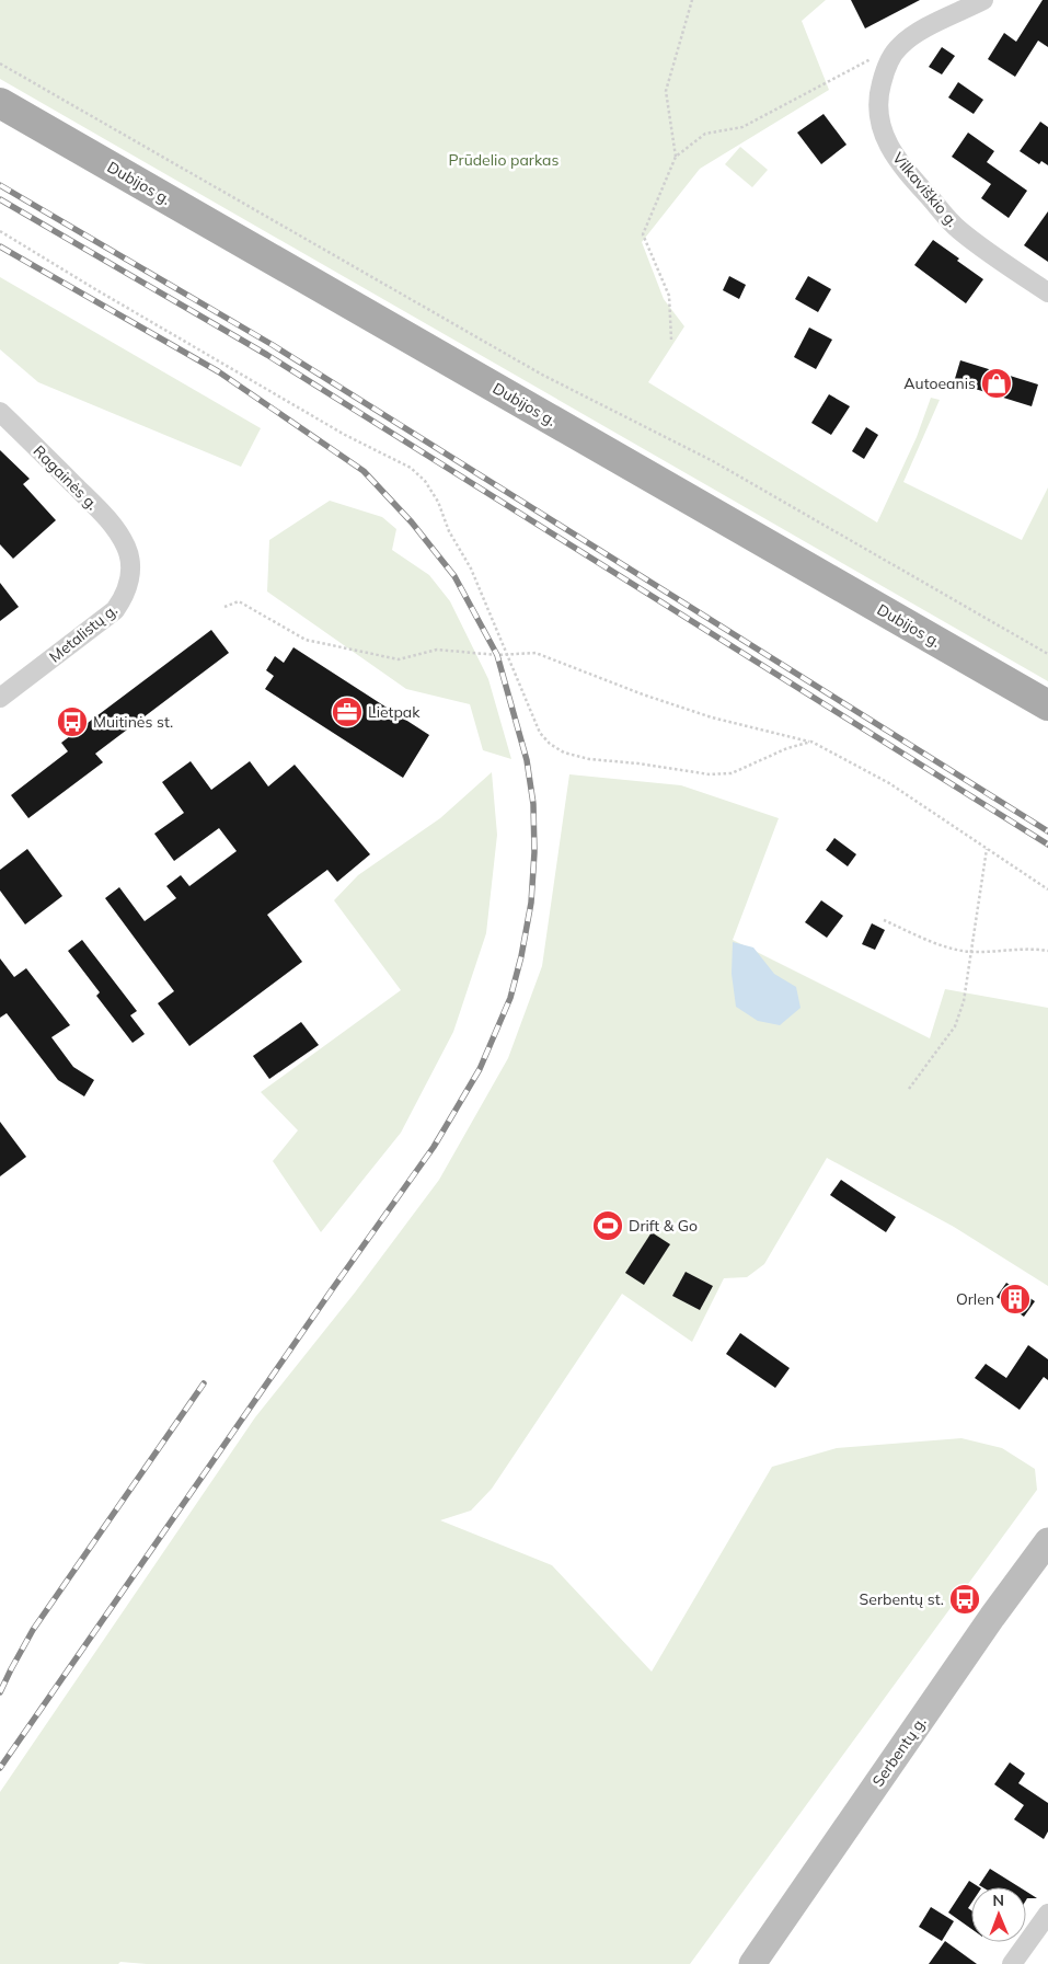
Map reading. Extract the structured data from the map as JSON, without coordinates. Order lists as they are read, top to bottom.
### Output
{
  "streets": {
    "main road": ["Dubijos g.", "Serbentų g."],
    "street": ["Vilkaviškio g.", "Ragainės g.", "Metalistų g."]
  },
  "crossings": [
    ["Ragainės g.", "Metalistų g."]
  ],
  "parks": ["Prūdelio parkas"],
  "places": {
    "shop": ["Autoeanis"],
    "office": ["Lietpak"],
    "bus stop": ["Muitinės st.", "Serbentų st."],
    "sports": ["Drift & Go"],
    "building": ["Orlen"]
  },
  "north": "top"
}
